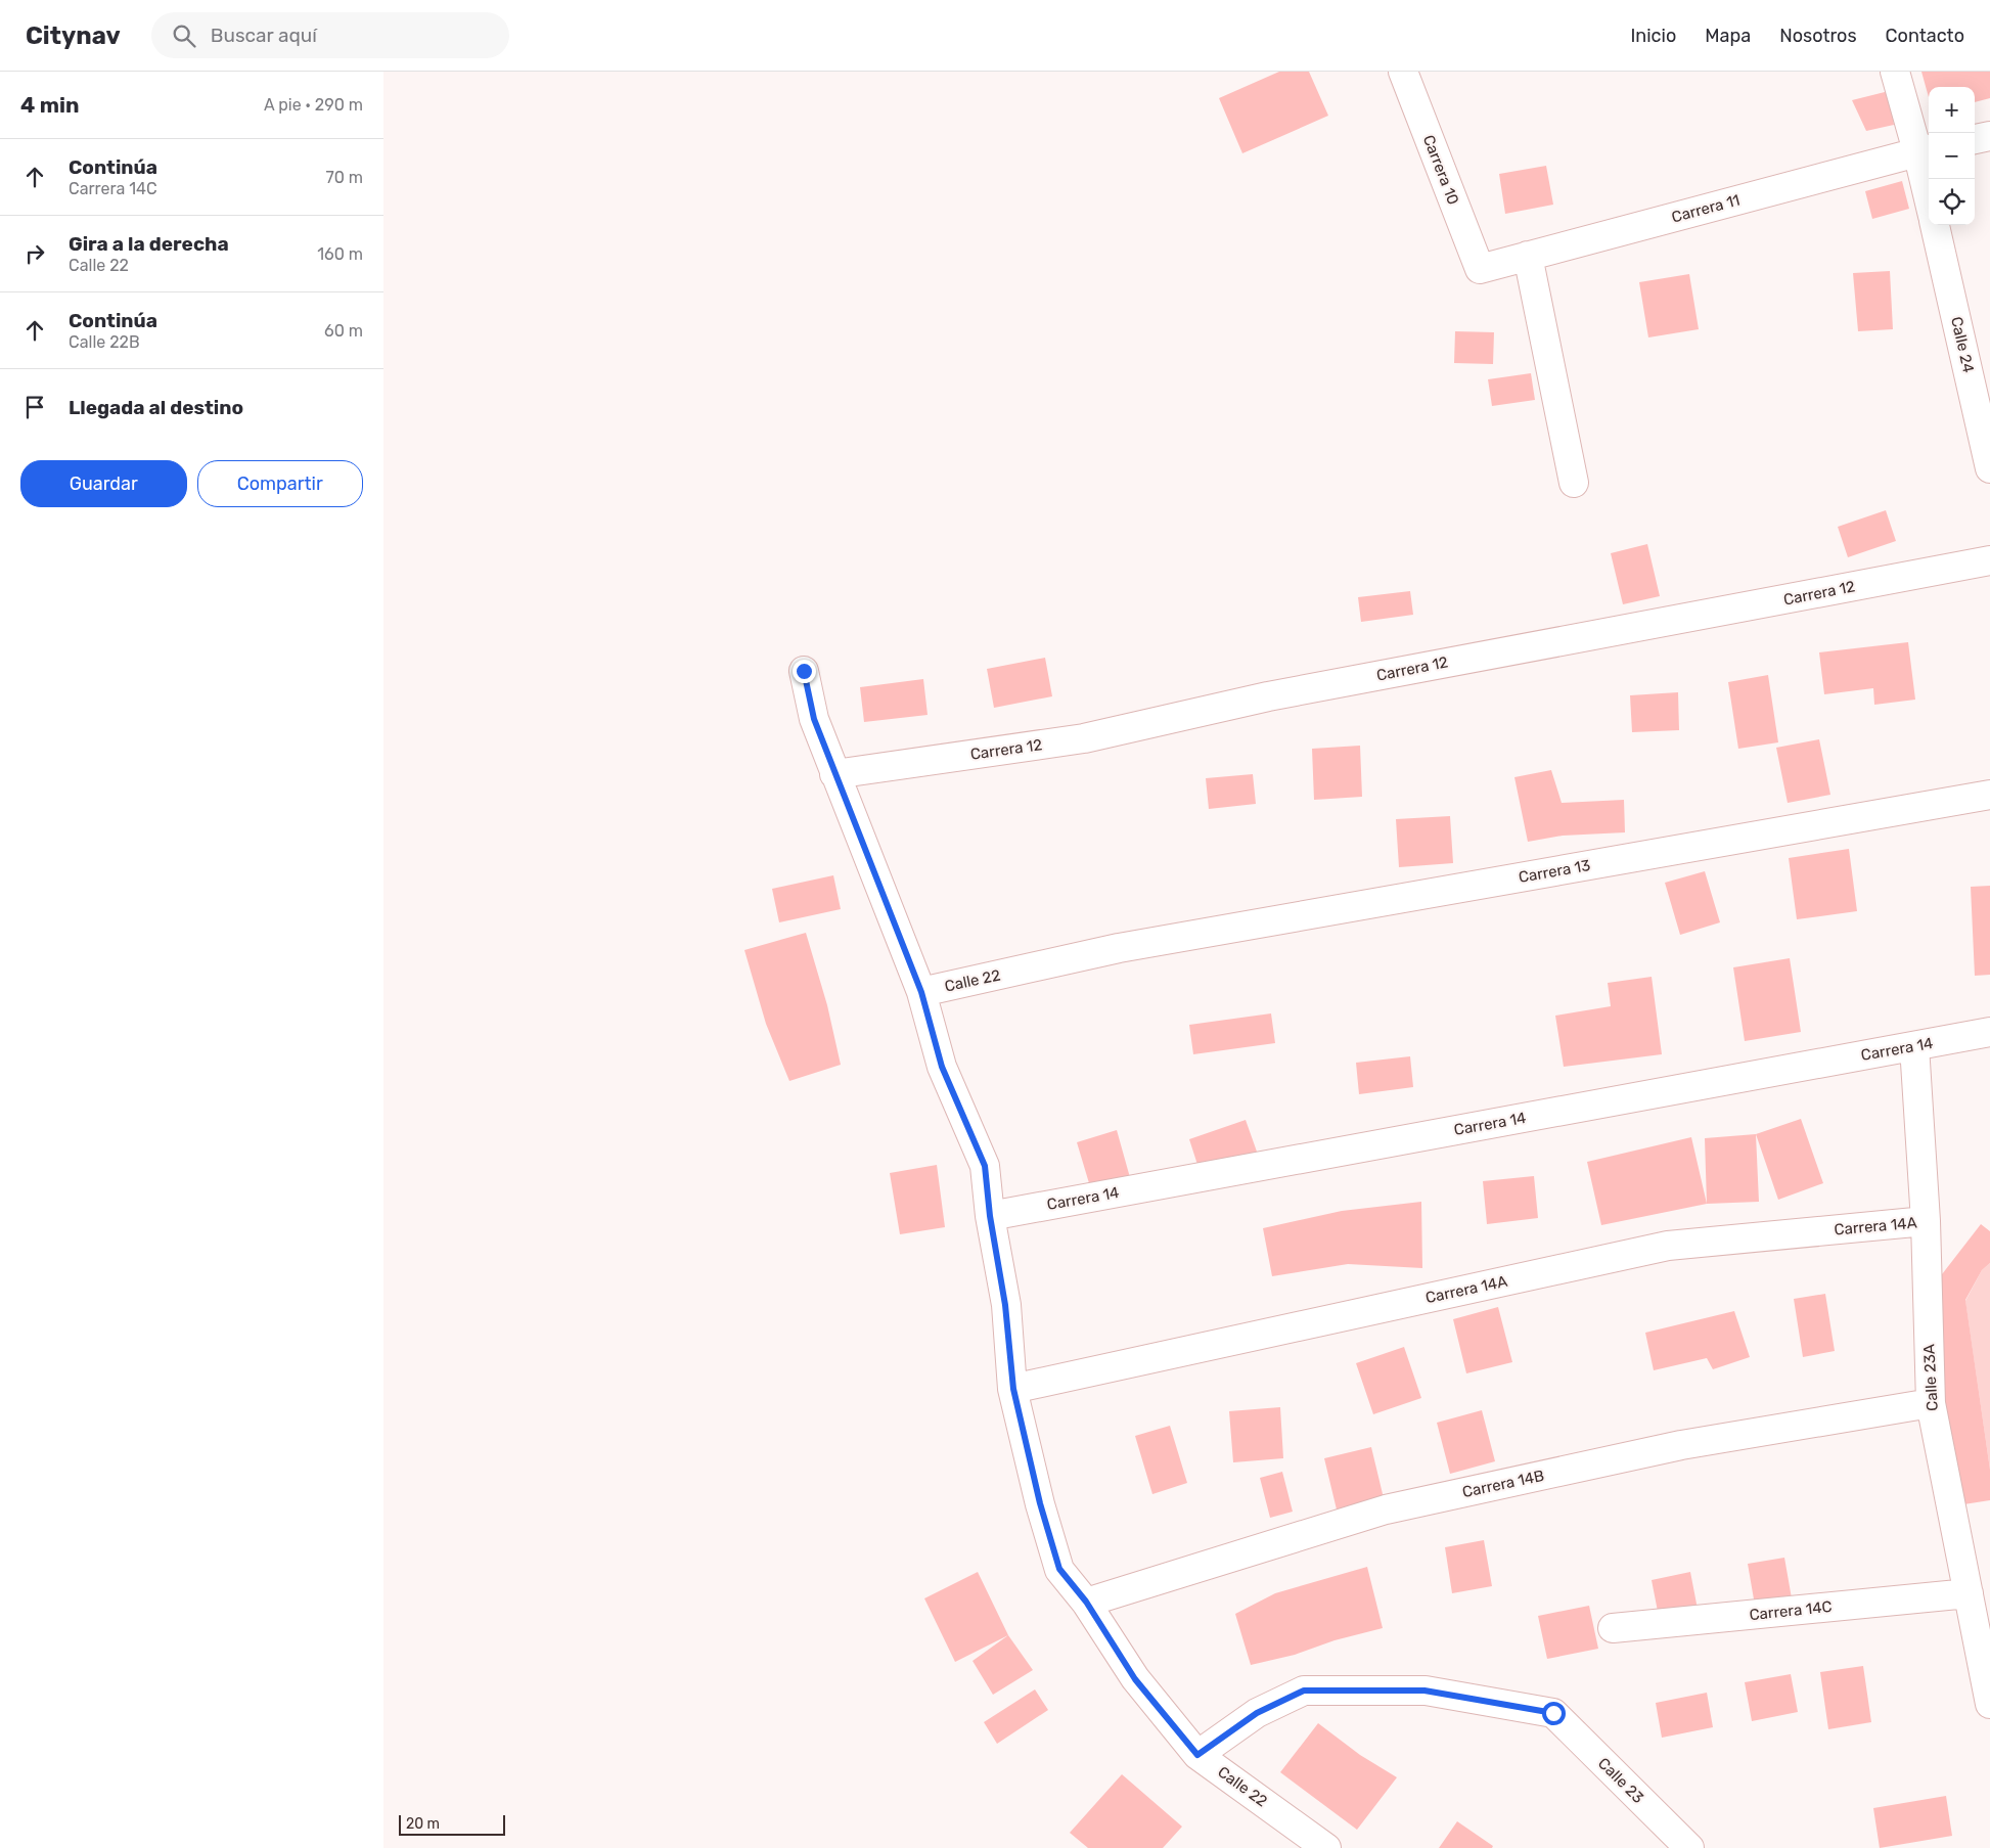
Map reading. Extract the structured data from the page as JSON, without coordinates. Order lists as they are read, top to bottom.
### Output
{
  "streets": {
    "street": [
      "Carrera 10",
      "Carrera 11",
      "Calle 24",
      "Carrera 12",
      "Carrera 13",
      "Calle 22",
      "Carrera 14",
      "Carrera 14A",
      "Calle 23A",
      "Carrera 14B",
      "Carrera 14C",
      "Calle 23"
    ]
  },
  "crossings": [
    ["Carrera 10", "Carrera 11"],
    ["Carrera 13", "Calle 22"],
    ["Calle 22", "Carrera 14"],
    ["Calle 22", "Carrera 14A"],
    ["Calle 22", "Carrera 14B"],
    ["Calle 22", "Calle 23"],
    ["Carrera 14", "Calle 23A"],
    ["Carrera 14A", "Calle 23A"],
    ["Calle 23A", "Carrera 14B"],
    ["Calle 23A", "Carrera 14C"]
  ],
  "scale_bar": "20 m",
  "page": {
    "header": "Citynav",
    "search": "Buscar aquí",
    "nav": [
      "Inicio",
      "Mapa",
      "Nosotros",
      "Contacto"
    ],
    "heading": ["4 min", "A pie · 290 m"],
    "map_buttons": ["+", "−"],
    "list": [
      ["Continúa", "Carrera 14C", "70 m"],
      ["Gira a la derecha", "Calle 22", "160 m"],
      ["Continúa", "Calle 22B", "60 m"],
      "Llegada al destino"
    ],
    "buttons": ["Guardar", "Compartir"],
    "scale": "20 m"
  }
}
